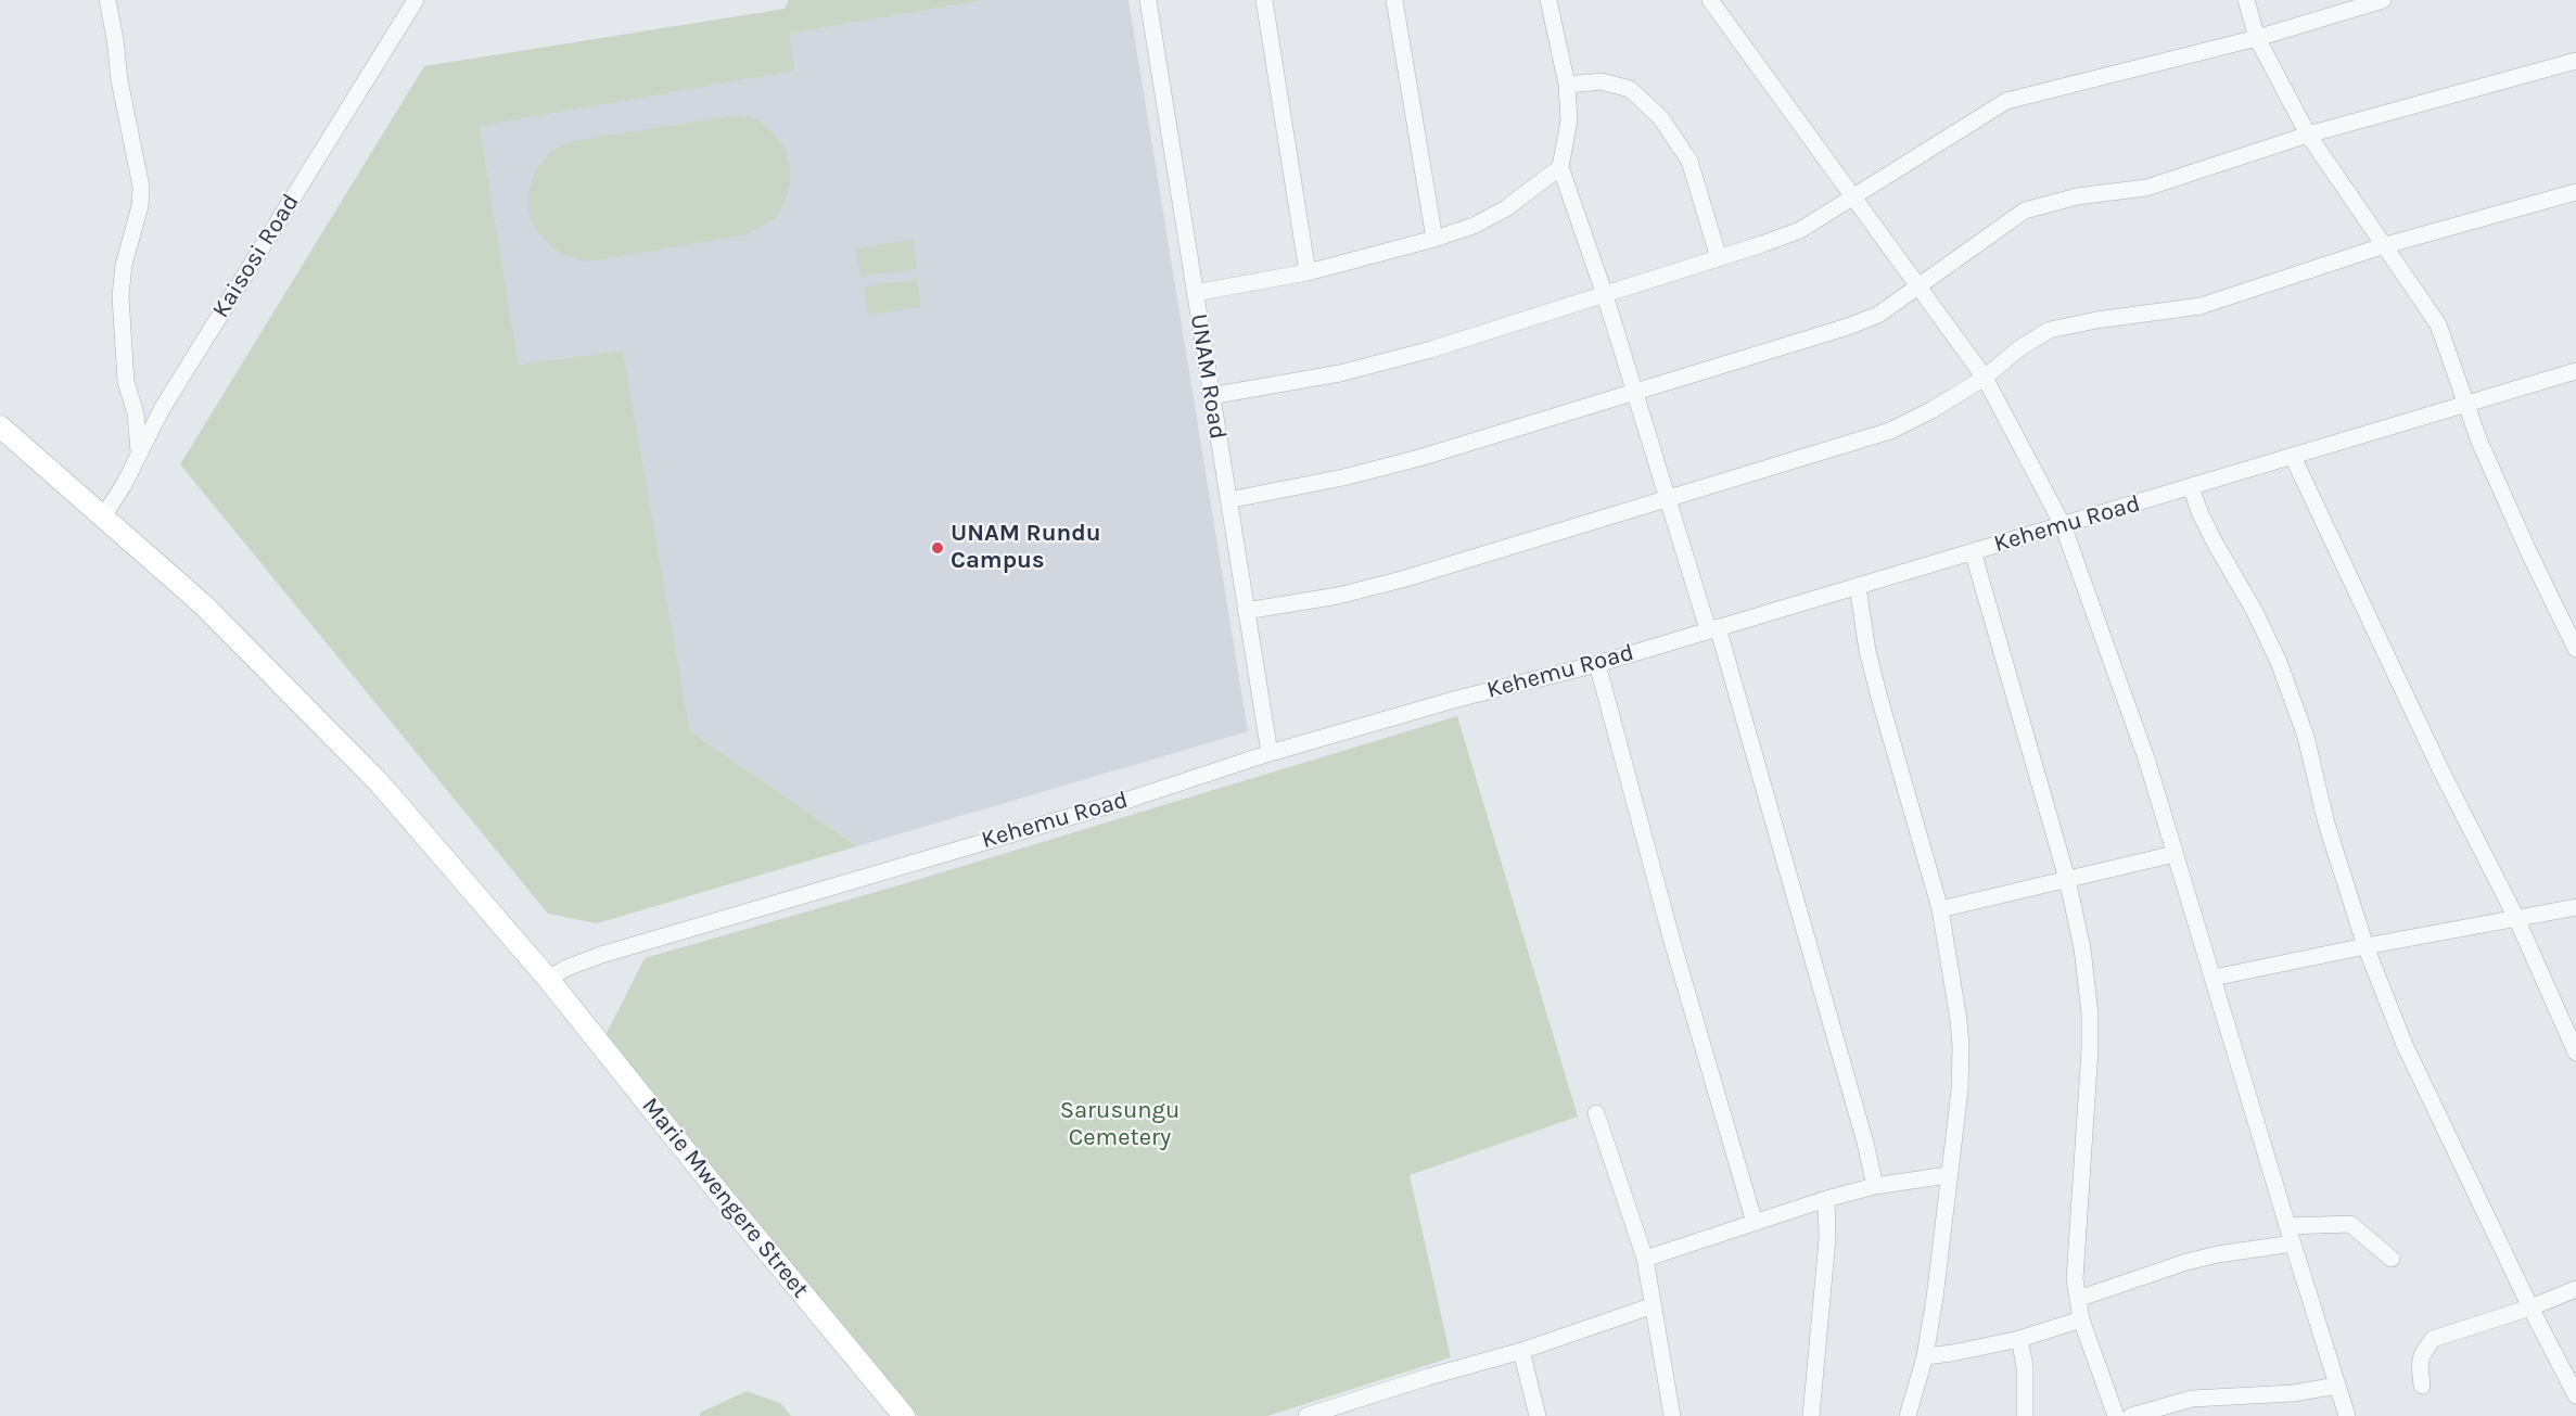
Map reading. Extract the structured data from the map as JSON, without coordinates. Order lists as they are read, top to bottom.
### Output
{
  "streets": {
    "main road": ["Marie Mwengere Street"],
    "street": ["Kaisosi Road", "UNAM Road", "Kehemu Road"]
  },
  "crossings": [
    ["Kaisosi Road", "Marie Mwengere Street"],
    ["UNAM Road", "Kehemu Road"],
    ["Kehemu Road", "Marie Mwengere Street"]
  ],
  "parks": ["Sarusungu Cemetery"],
  "places": ["UNAM Rundu Campus"]
}
